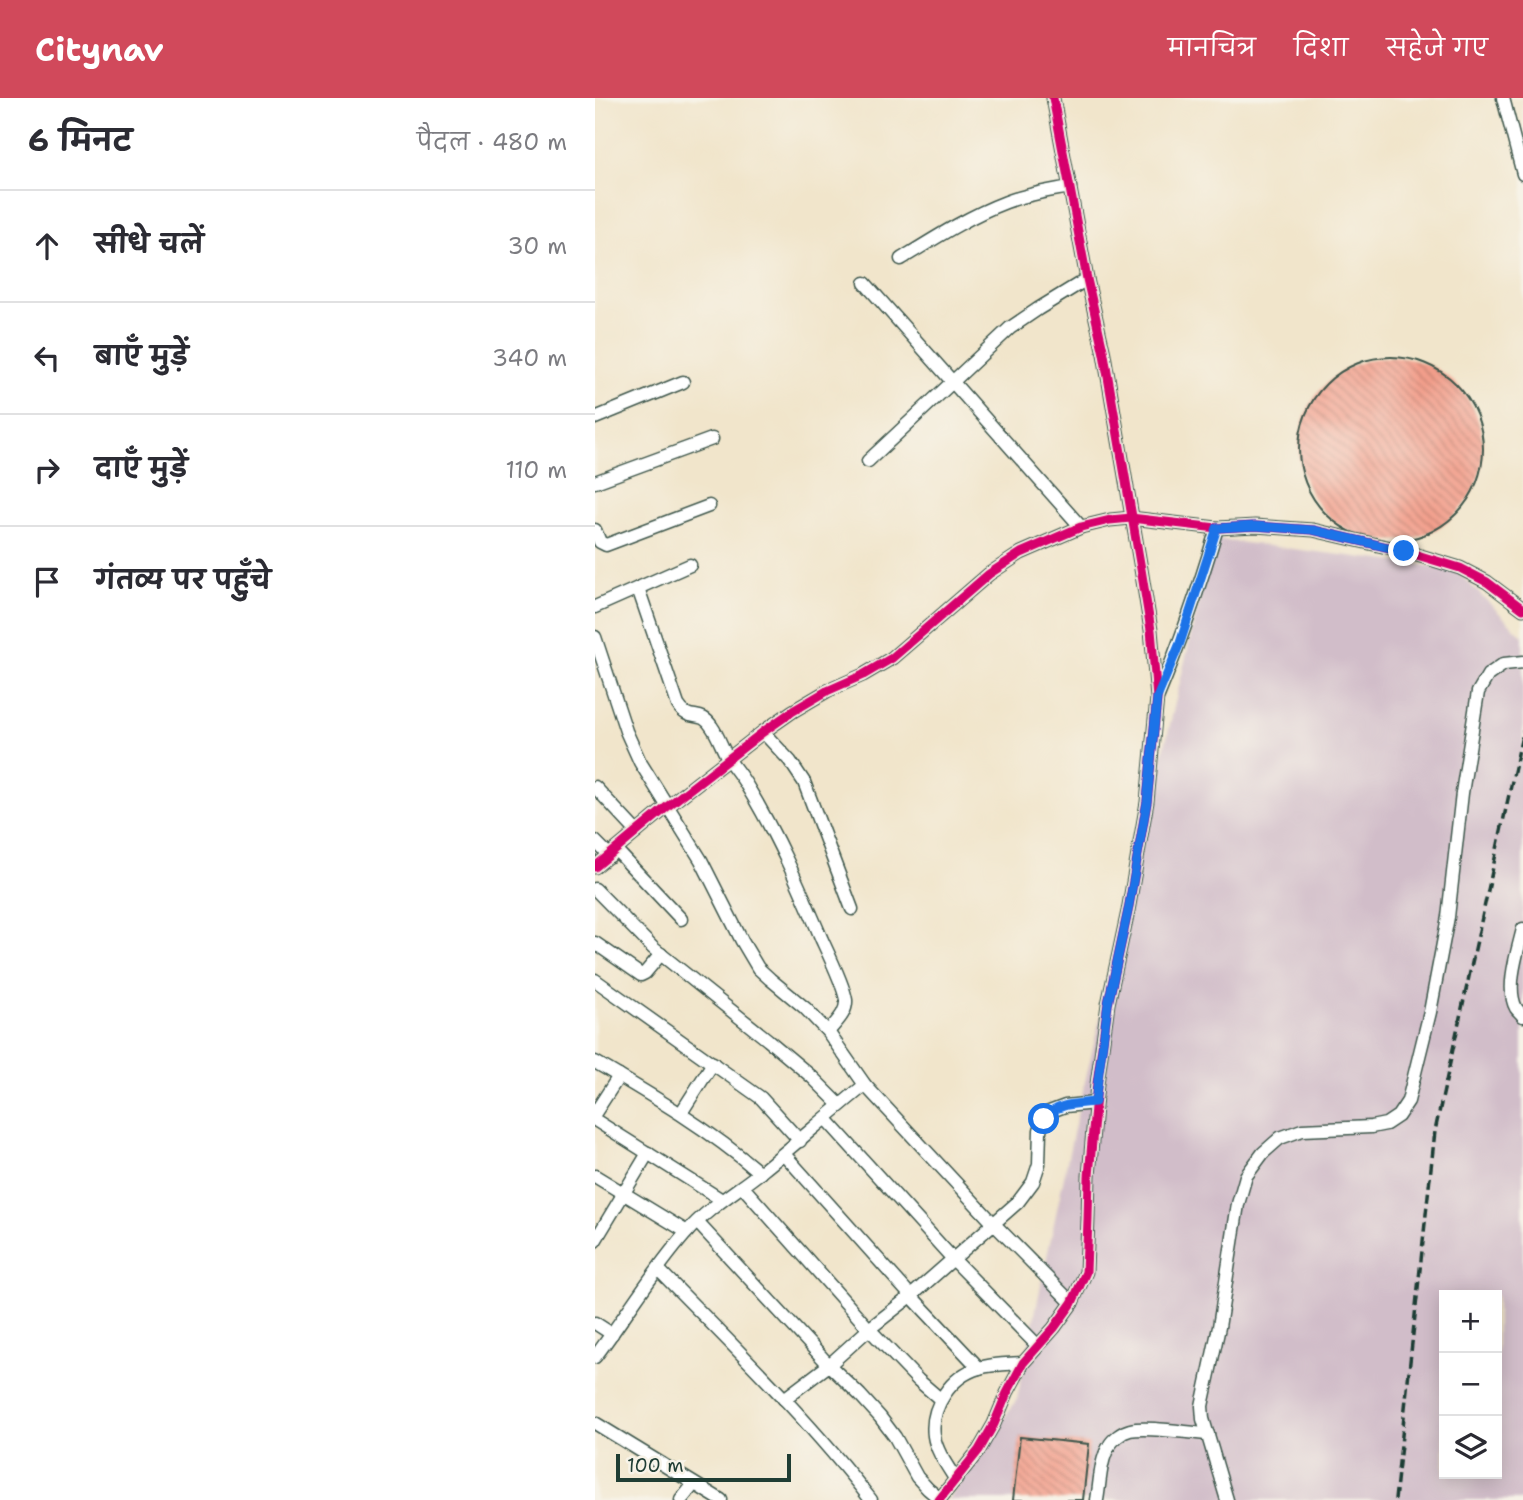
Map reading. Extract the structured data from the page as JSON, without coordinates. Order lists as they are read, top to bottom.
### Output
{
  "scale_bar": "100 m",
  "page": {
    "header": "Citynav",
    "nav": ["मानचित्र", "दिशा", "सहेजे गए"],
    "heading": ["6 मिनट", "पैदल · 480 m"],
    "list": [
      ["सीधे चलें", "30 m"],
      ["बाएँ मुड़ें", "340 m"],
      ["दाएँ मुड़ें", "110 m"],
      "गंतव्य पर पहुँचे"
    ],
    "map_buttons": ["+", "−"],
    "scale": "100 m"
  }
}
